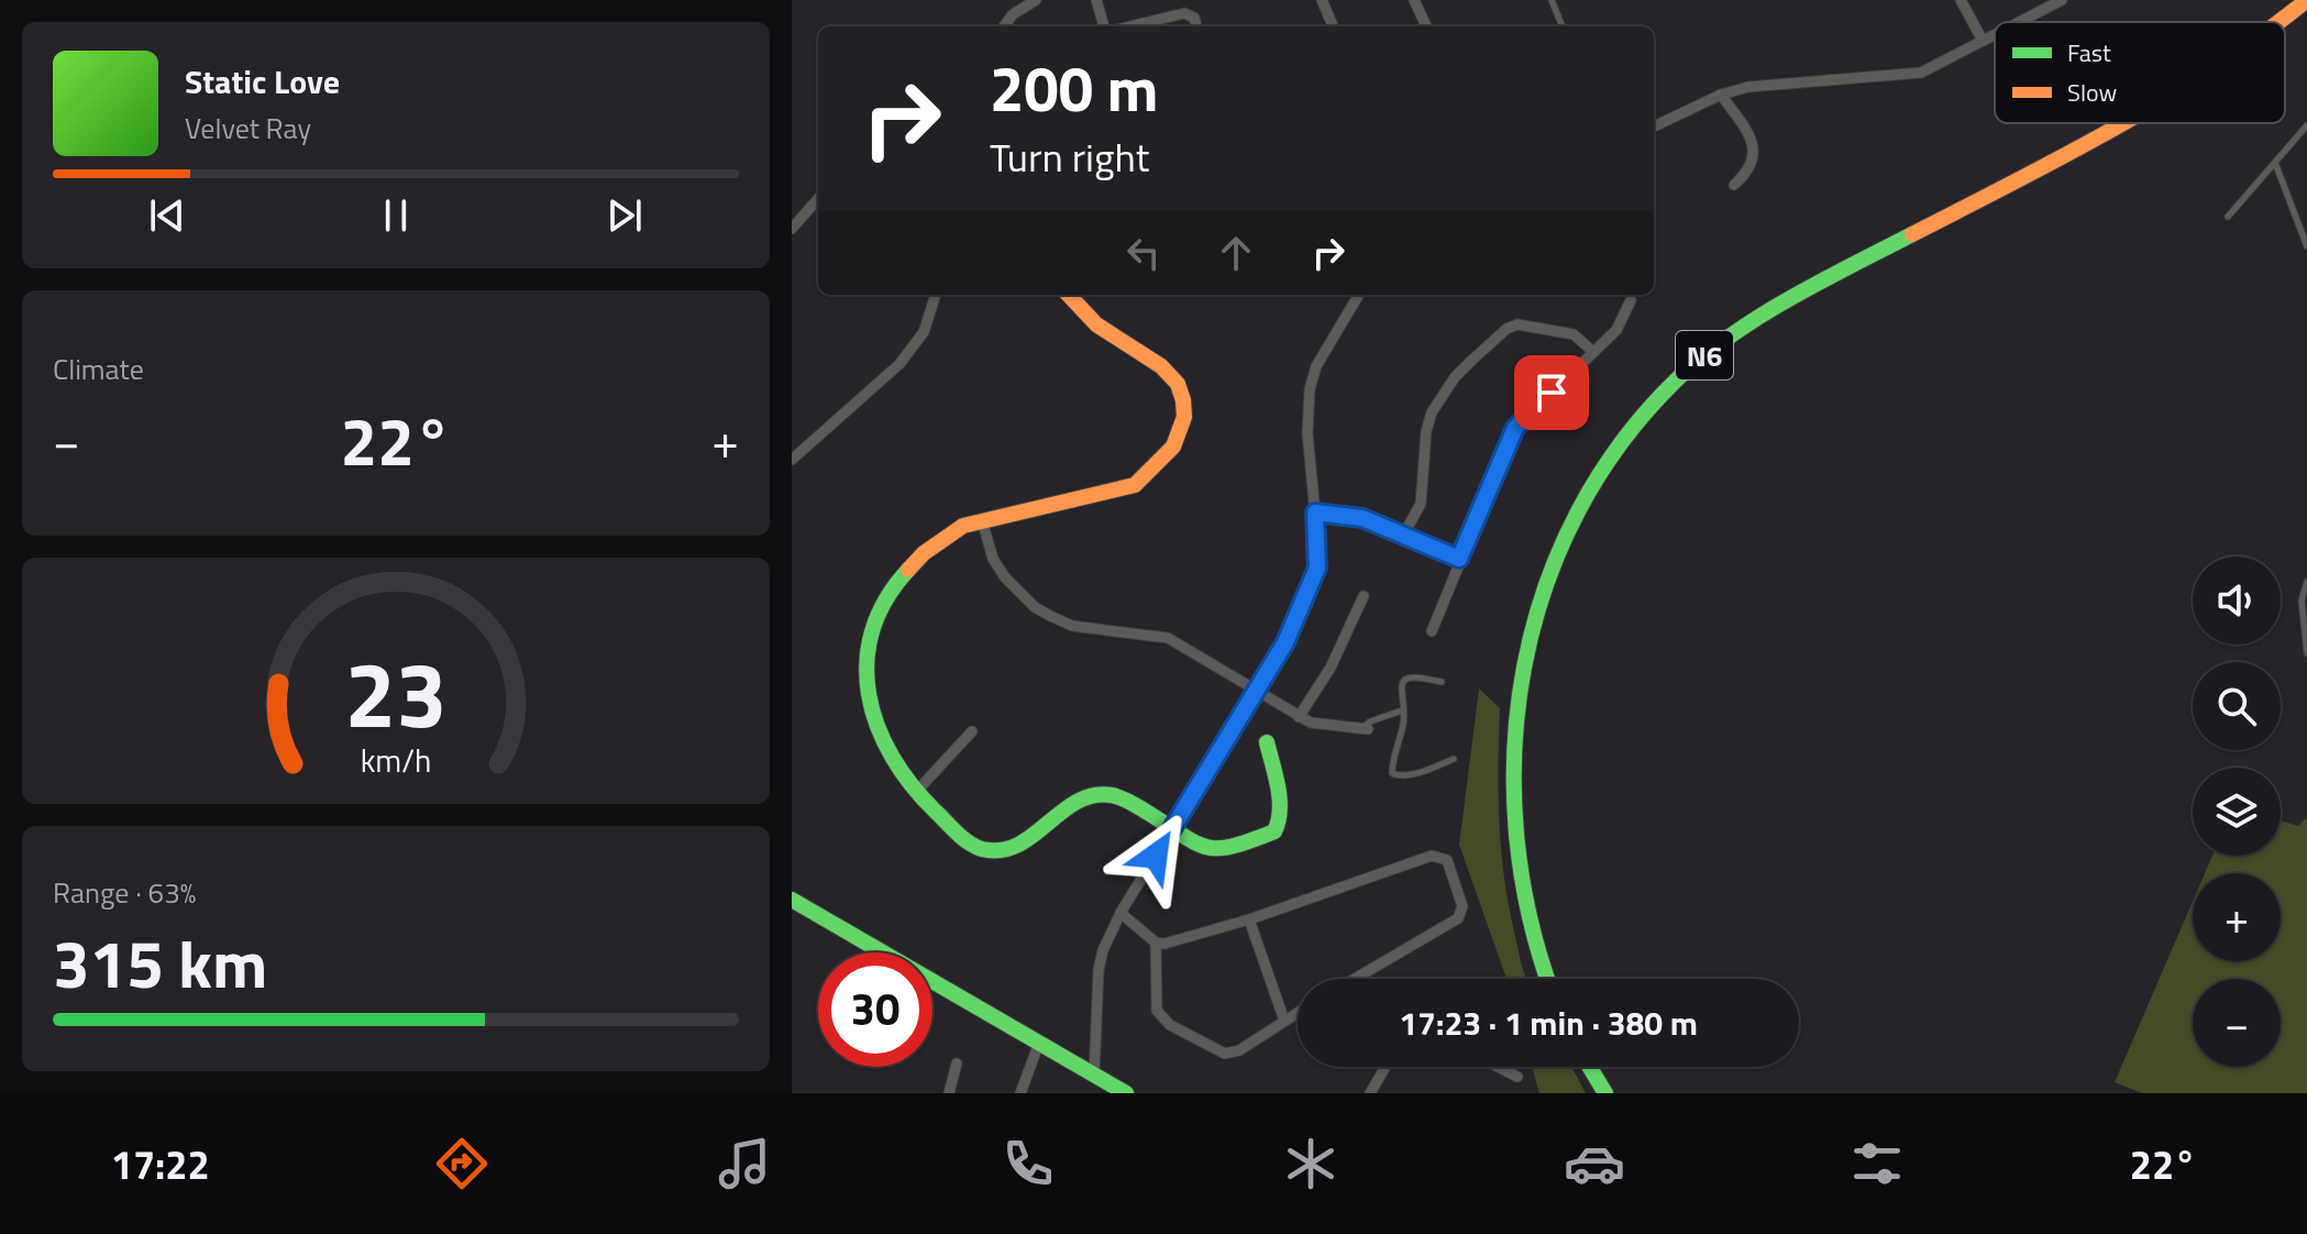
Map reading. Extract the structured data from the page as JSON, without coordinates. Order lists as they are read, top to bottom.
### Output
{
  "streets": {
    "main road": ["N6"]
  },
  "legend": ["Fast", "Slow"],
  "page": {
    "turn": ["200 m", "Turn right"],
    "song": ["Static Love", "Velvet Ray"],
    "tile": [
      "Climate",
      ["Range · 63%", "315 km"]
    ],
    "heat": ["−", "22°", "+"],
    "map_buttons": ["+", "−"],
    "limit": "30",
    "trip": "17:23 · 1 min · 380 m",
    "tabs": ["17:22", "22°"],
    "gauge": ["23", "km/h"]
  }
}
